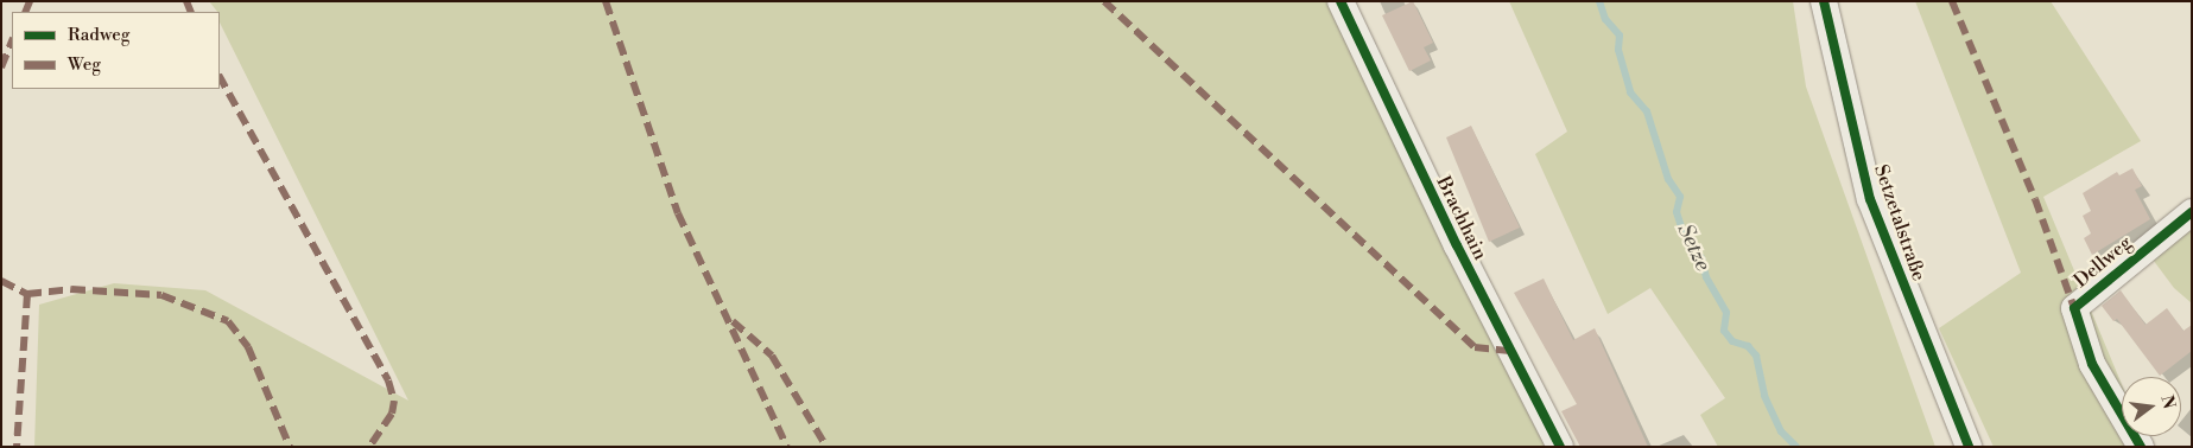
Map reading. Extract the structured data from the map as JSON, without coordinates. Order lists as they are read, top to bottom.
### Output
{
  "streets": {
    "street": ["Brachhain", "Setzetalstraße", "Dellweg"]
  },
  "water": ["Setze"],
  "legend": ["Radweg", "Weg"],
  "north": "right"
}
